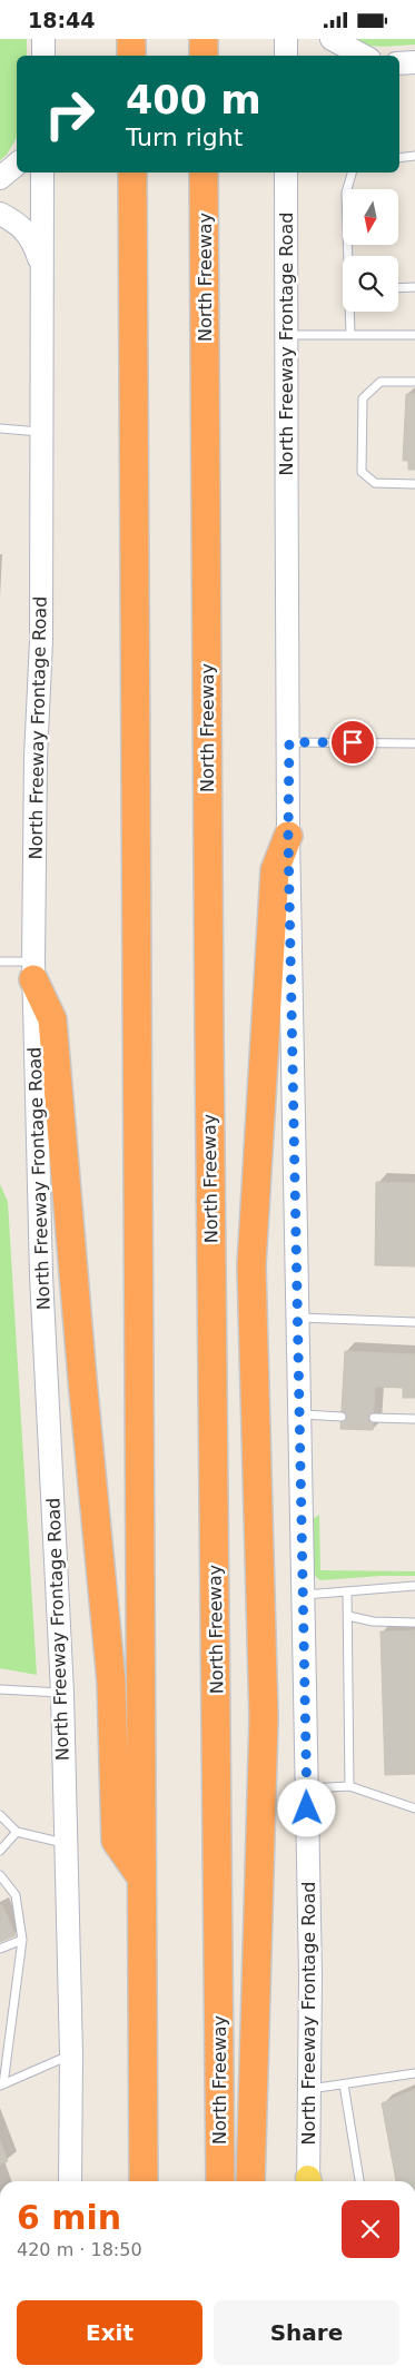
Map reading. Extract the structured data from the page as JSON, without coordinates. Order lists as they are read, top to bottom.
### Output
{
  "streets": {
    "highway": ["North Freeway"],
    "main road": ["North Freeway Frontage Road"]
  },
  "north": "bottom",
  "page": {
    "status": "18:44",
    "turn": ["400 m", "Turn right"],
    "heading": ["6 min", "420 m · 18:50"],
    "buttons": ["Exit", "Share"]
  }
}
